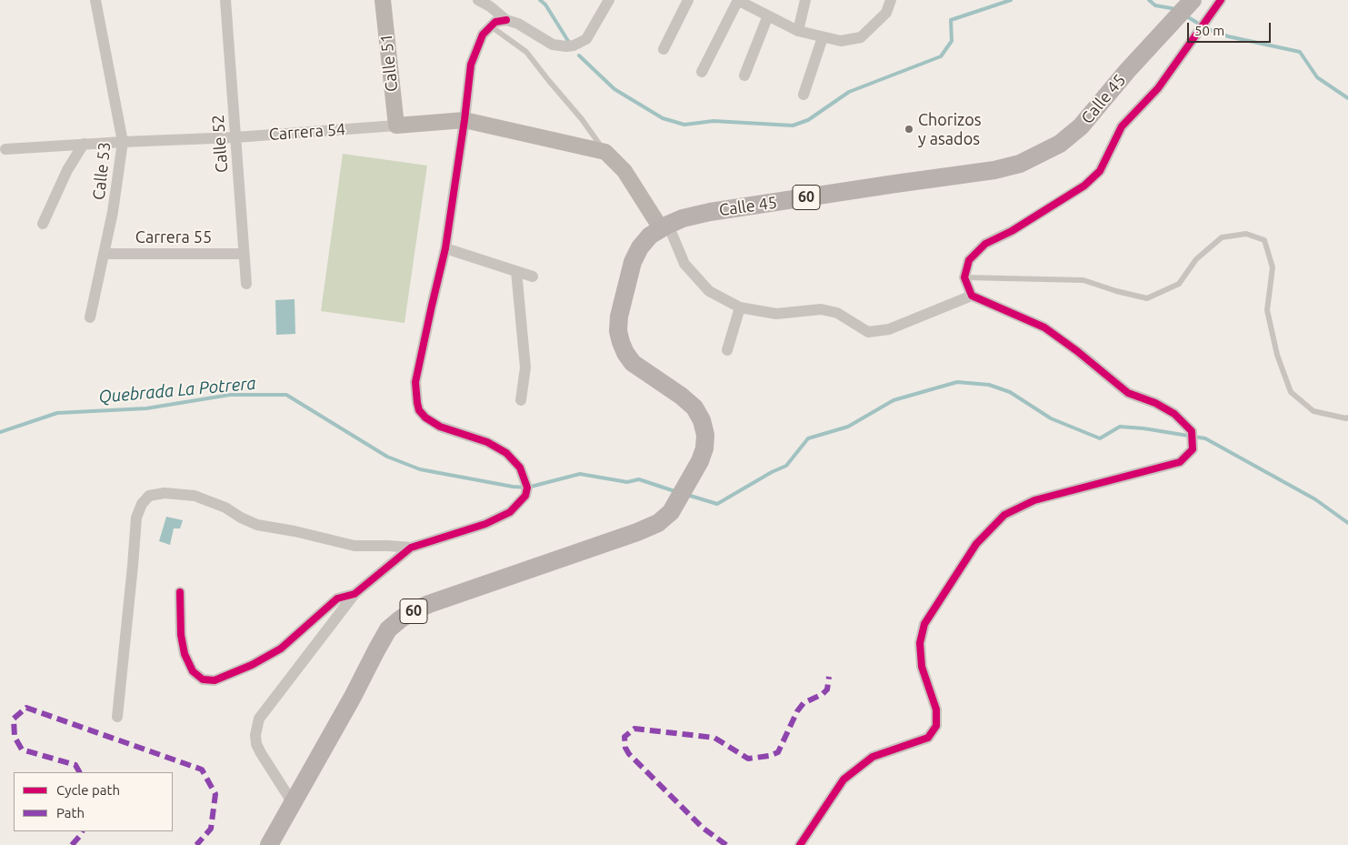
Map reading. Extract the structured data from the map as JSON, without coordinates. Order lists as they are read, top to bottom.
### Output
{
  "streets": {
    "main road": ["Calle 45", "60"],
    "street": [
      "Calle 51",
      "Carrera 54",
      "Calle 52",
      "Calle 53",
      "Carrera 55"
    ]
  },
  "crossings": [
    ["Calle 51", "Carrera 54"],
    ["Calle 45", "60"],
    ["Carrera 54", "Calle 52"],
    ["Carrera 54", "Calle 53"],
    ["Calle 52", "Carrera 55"],
    ["Calle 53", "Carrera 55"]
  ],
  "water": ["Quebrada La Potrera"],
  "places": ["Chorizos y asados"],
  "legend": ["Cycle path", "Path"],
  "scale_bar": "50 m"
}
